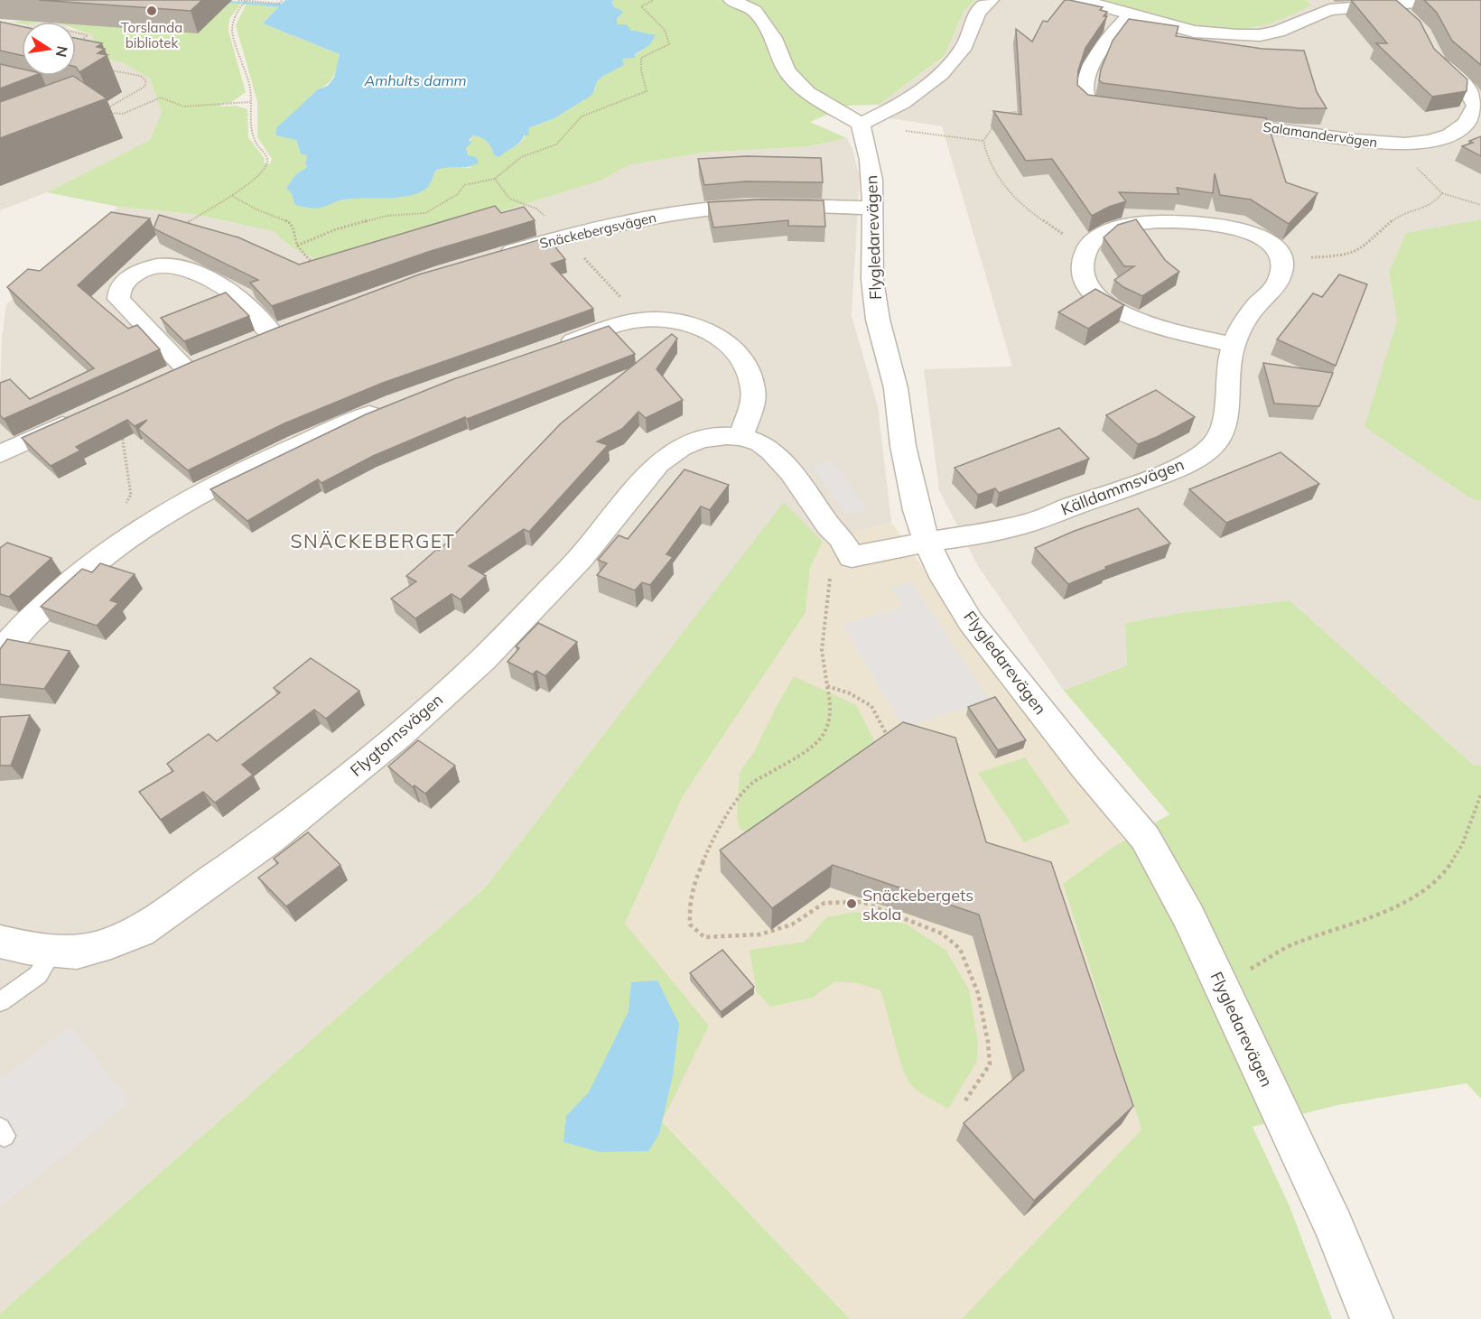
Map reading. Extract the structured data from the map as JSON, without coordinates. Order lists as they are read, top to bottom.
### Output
{
  "streets": {
    "street": [
      "Salamandervägen",
      "Snäckebergsvägen",
      "Flygledarevägen",
      "Källdammsvägen",
      "Flygtornsvägen"
    ]
  },
  "crossings": [
    ["Snäckebergsvägen", "Flygledarevägen"],
    ["Flygledarevägen", "Källdammsvägen"],
    ["Flygledarevägen", "Flygtornsvägen"],
    ["Källdammsvägen", "Flygtornsvägen"]
  ],
  "districts": ["SNÄCKEBERGET"],
  "water": ["Amhults damm"],
  "places": ["Torslanda bibliotek", "Snäckebergets skola"],
  "north": "right"
}
